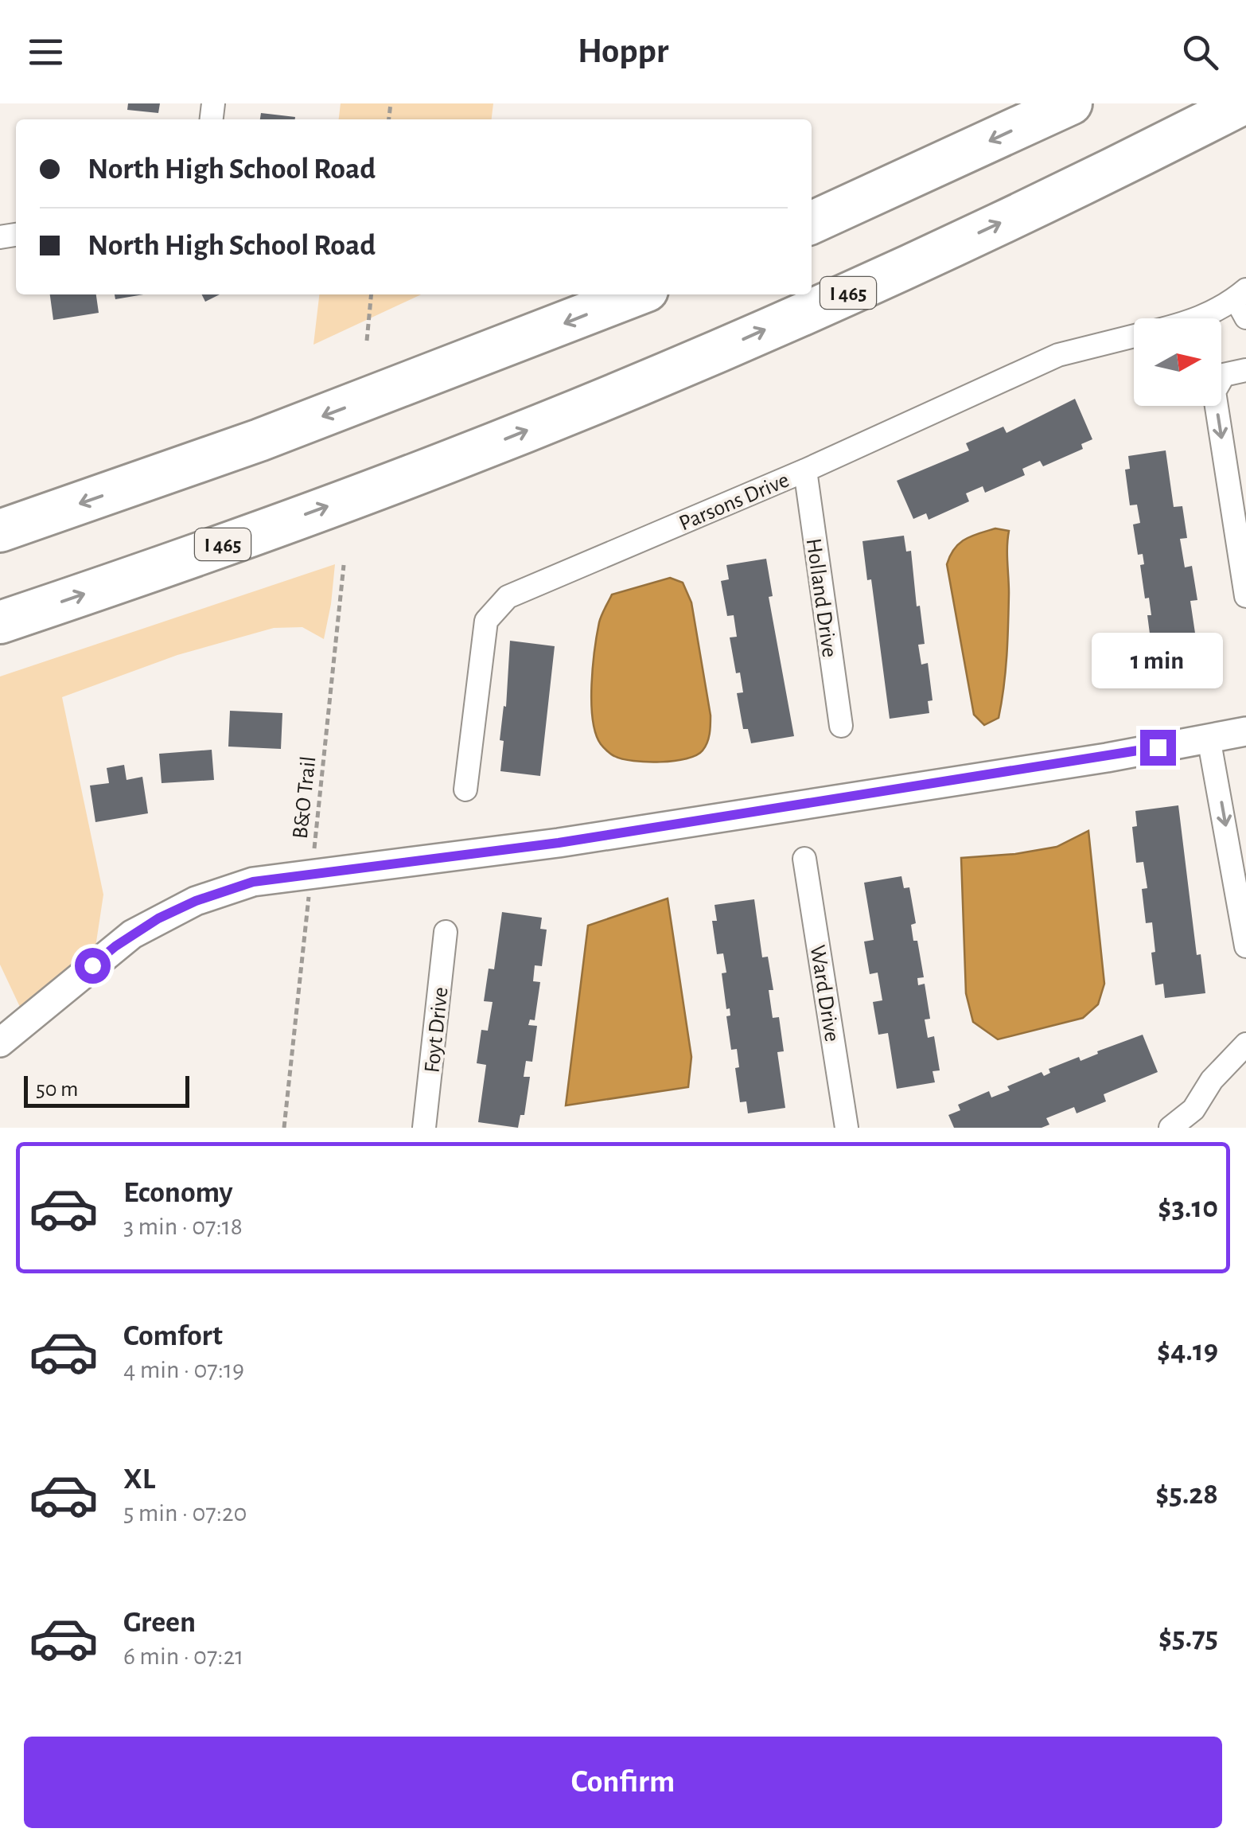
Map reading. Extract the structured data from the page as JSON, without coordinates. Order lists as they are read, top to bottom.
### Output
{
  "streets": {
    "highway": ["I 465"],
    "street": [
      "Parsons Drive",
      "Holland Drive",
      "Ward Drive",
      "Foyt Drive"
    ],
    "path": ["B&O Trail"]
  },
  "crossings": [
    ["Parsons Drive", "Holland Drive"]
  ],
  "scale_bar": "50 m",
  "north": "right",
  "page": {
    "header": "Hoppr",
    "banner": ["North High School Road", "North High School Road"],
    "bubble": "1 min",
    "scale": "50 m",
    "list": [
      {
        "name": "Economy",
        "note": "3 min · 07:18",
        "value": "$3.10"
      },
      {
        "name": "Comfort",
        "note": "4 min · 07:19",
        "value": "$4.19"
      },
      {
        "name": "XL",
        "note": "5 min · 07:20",
        "value": "$5.28"
      },
      {
        "name": "Green",
        "note": "6 min · 07:21",
        "value": "$5.75"
      }
    ],
    "buttons": "Confirm"
  }
}
